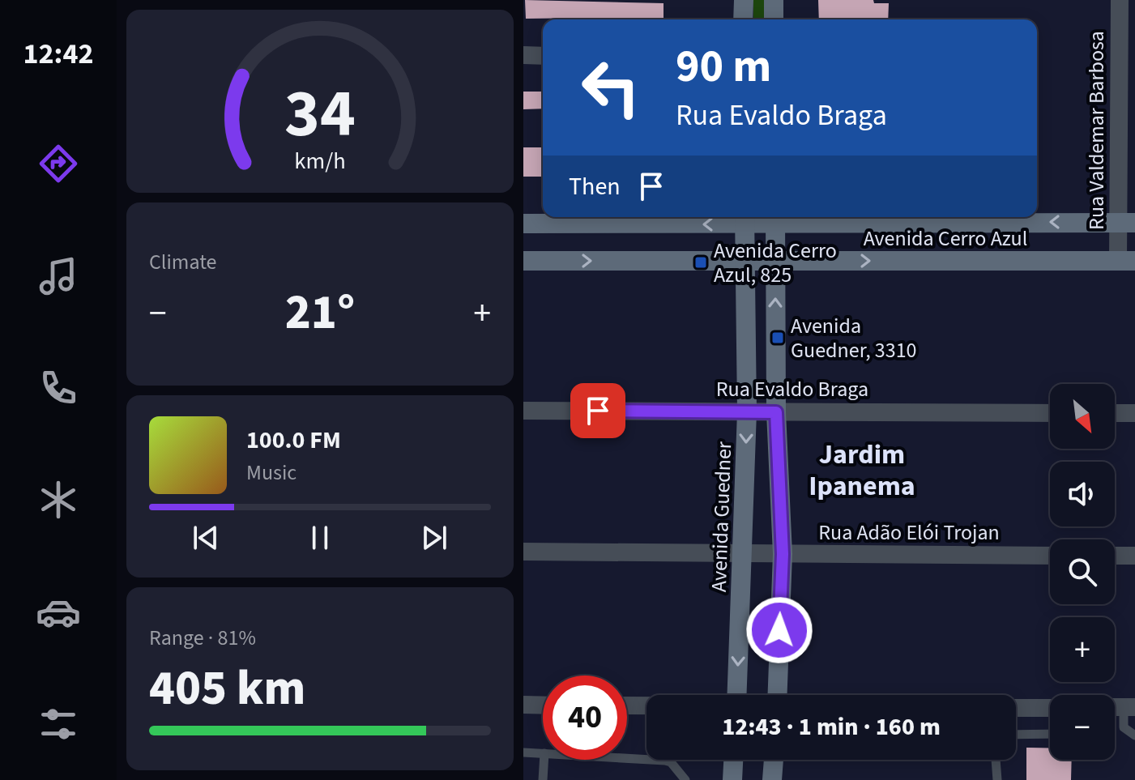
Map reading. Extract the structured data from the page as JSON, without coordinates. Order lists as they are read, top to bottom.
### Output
{
  "streets": {
    "main road": ["Avenida Cerro Azul", "Avenida Guedner"],
    "street": ["Rua Valdemar Barbosa", "Rua Evaldo Braga", "Rua Adão Elói Trojan"]
  },
  "crossings": [
    ["Rua Valdemar Barbosa", "Avenida Cerro Azul"],
    ["Avenida Cerro Azul", "Avenida Guedner"],
    ["Rua Evaldo Braga", "Avenida Guedner"],
    ["Avenida Guedner", "Rua Adão Elói Trojan"]
  ],
  "districts": ["Jardim Ipanema"],
  "places": {
    "transit": ["Avenida Cerro Azul, 825", "Avenida Guedner, 3310"]
  },
  "north": "bottom right",
  "page": {
    "tabs": "12:42",
    "turn": ["90 m", "Rua Evaldo Braga"],
    "then": "Then",
    "tile": [
      "Climate",
      ["Range · 81%", "405 km"]
    ],
    "heat": ["−", "21°", "+"],
    "map_buttons": ["+", "−"],
    "song": ["100.0 FM", "Music"],
    "limit": "40",
    "trip": "12:43 · 1 min · 160 m",
    "gauge": ["34", "km/h"]
  }
}
